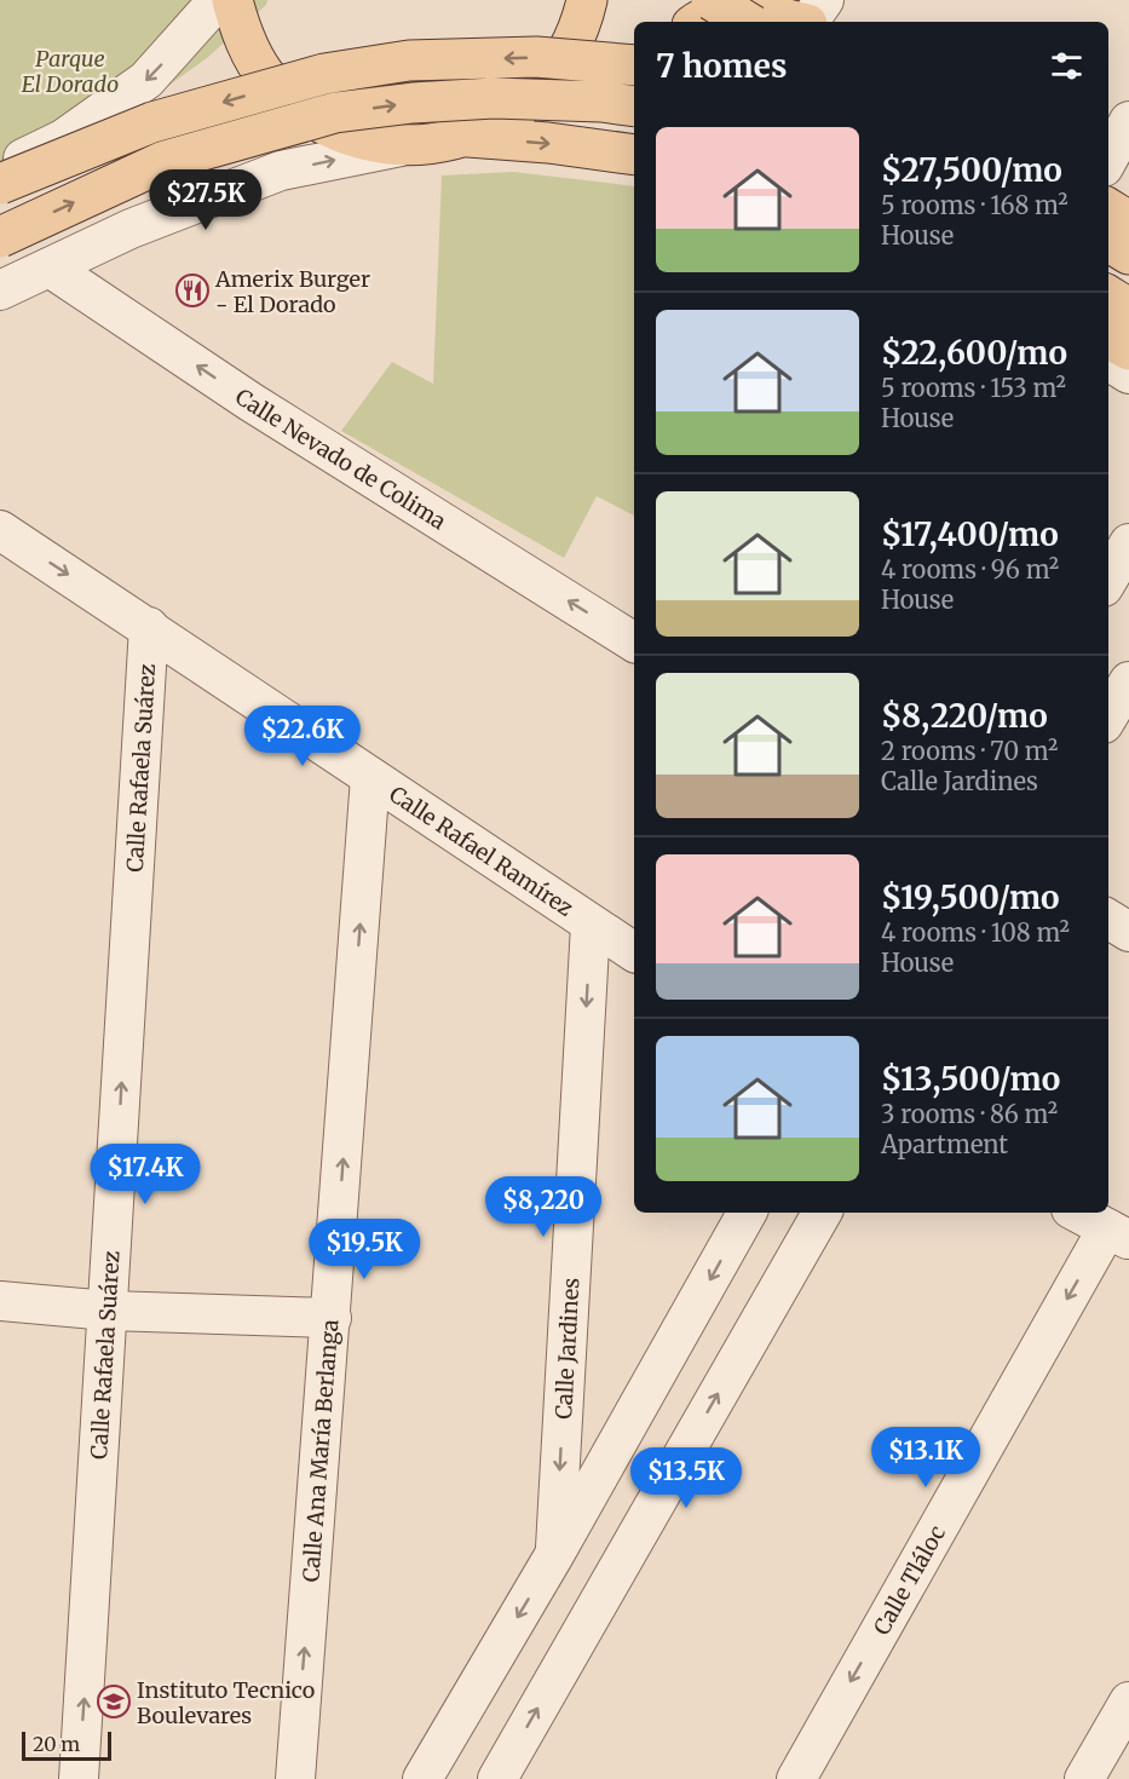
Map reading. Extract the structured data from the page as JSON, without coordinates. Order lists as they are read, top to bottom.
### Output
{
  "streets": {
    "street": [
      "Calle Nevado de Colima",
      "Calle Rafaela Suárez",
      "Calle Rafael Ramírez",
      "Calle Jardines",
      "Calle Ana María Berlanga",
      "Calle Tláloc"
    ]
  },
  "crossings": [
    ["Calle Rafaela Suárez", "Calle Rafael Ramírez"],
    ["Calle Rafael Ramírez", "Calle Jardines"],
    ["Calle Rafael Ramírez", "Calle Ana María Berlanga"]
  ],
  "one_way": ["Calle Nevado de Colima", "Calle Rafaela Suárez", "Calle Jardines"],
  "parks": ["Parque El Dorado"],
  "places": {
    "restaurant": ["Amerix Burger - El Dorado"],
    "school or university": ["Instituto Tecnico Boulevares"]
  },
  "scale_bar": "20 m",
  "page": {
    "heading": "7 homes",
    "list": [
      {
        "name": "$27,500/mo",
        "note": "5 rooms · 168 m² · House"
      },
      {
        "name": "$22,600/mo",
        "note": "5 rooms · 153 m² · House"
      },
      {
        "name": "$17,400/mo",
        "note": "4 rooms · 96 m² · House"
      },
      {
        "name": "$8,220/mo",
        "note": "2 rooms · 70 m² · Calle Jardines"
      },
      {
        "name": "$19,500/mo",
        "note": "4 rooms · 108 m² · House"
      },
      {
        "name": "$13,500/mo",
        "note": "3 rooms · 86 m² · Apartment"
      }
    ],
    "price": [
      "$27.5K",
      "$22.6K",
      "$17.4K",
      "$8,220",
      "$19.5K",
      "$13.1K",
      "$13.5K"
    ],
    "scale": "20 m"
  }
}
